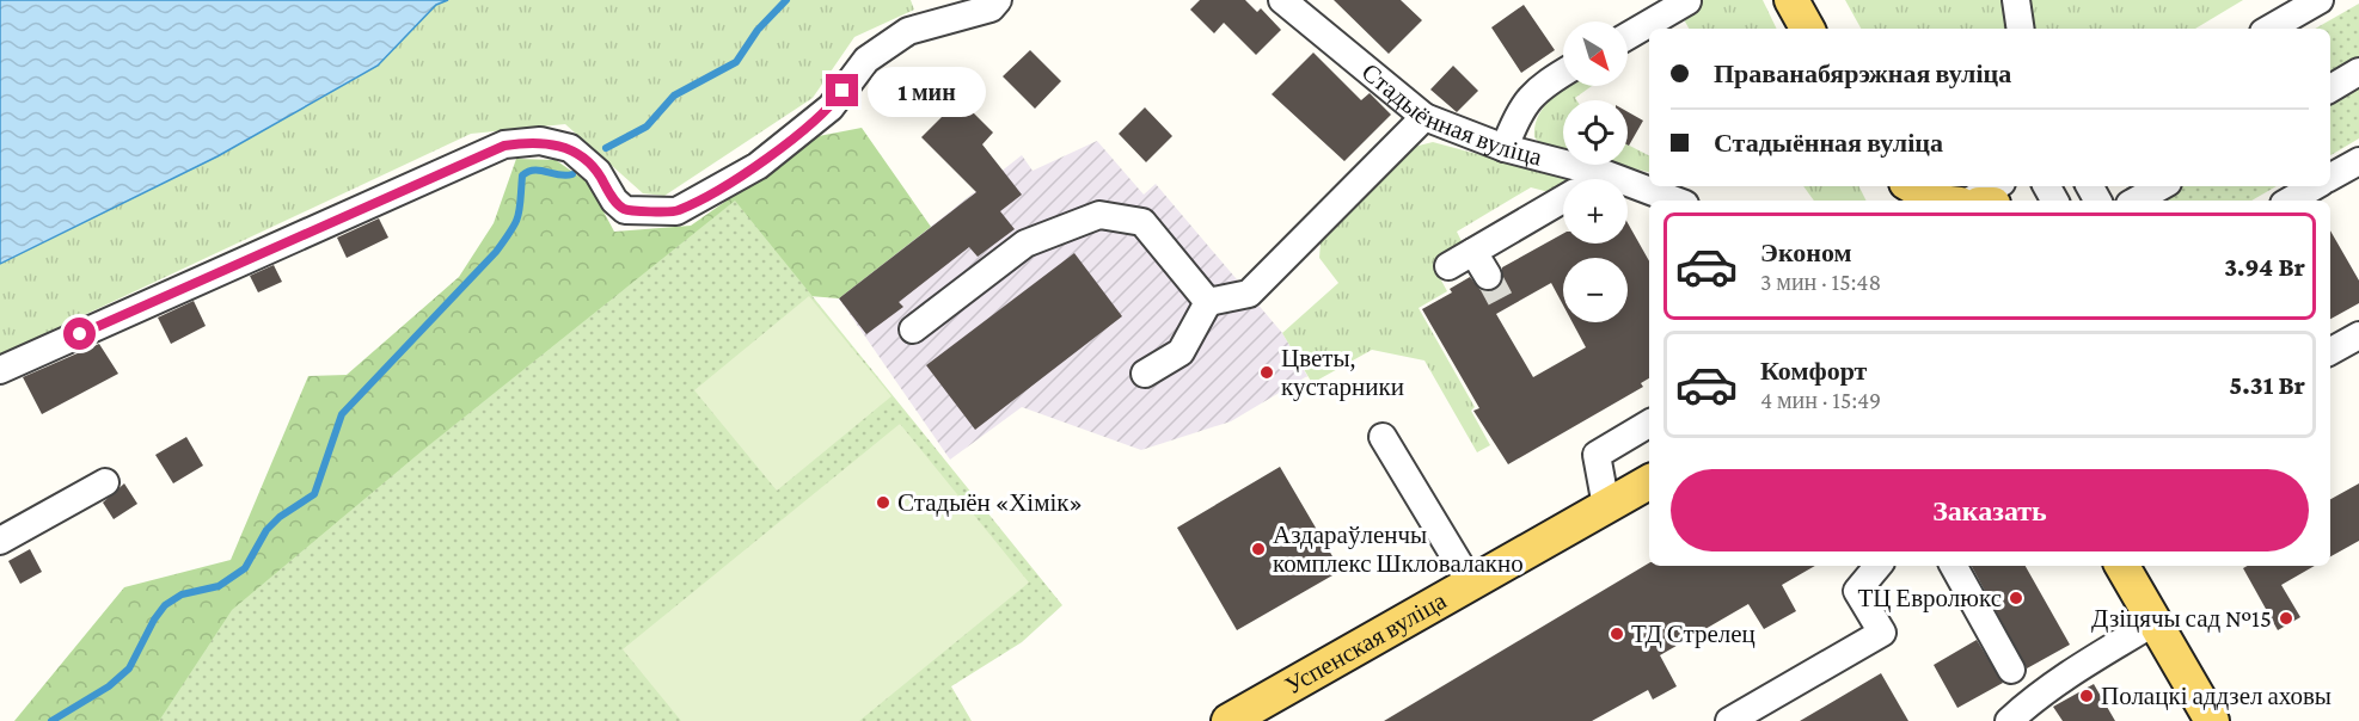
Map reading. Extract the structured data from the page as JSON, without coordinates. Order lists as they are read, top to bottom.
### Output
{
  "streets": {
    "main road": ["Успенская вуліца"],
    "street": ["Стадыённая вуліца"]
  },
  "places": [
    "Цветы, кустарники",
    "Стадыён «Хімік»",
    "Аздараўленчы комплекс Шкловалакно",
    "ТЦ Евролюкс",
    "Дзіцячы сад №15",
    "ТД Стрелец",
    "Полацкі аддзел аховы"
  ],
  "north": "bottom right",
  "page": {
    "map_buttons": ["+", "−"],
    "banner": ["Праванабярэжная вуліца", "Стадыённая вуліца"],
    "bubble": "1 мин",
    "list": [
      {
        "name": "Эконом",
        "note": "3 мин · 15:48",
        "value": "3.94 Br"
      },
      {
        "name": "Комфорт",
        "note": "4 мин · 15:49",
        "value": "5.31 Br"
      }
    ],
    "buttons": "Заказать"
  }
}
